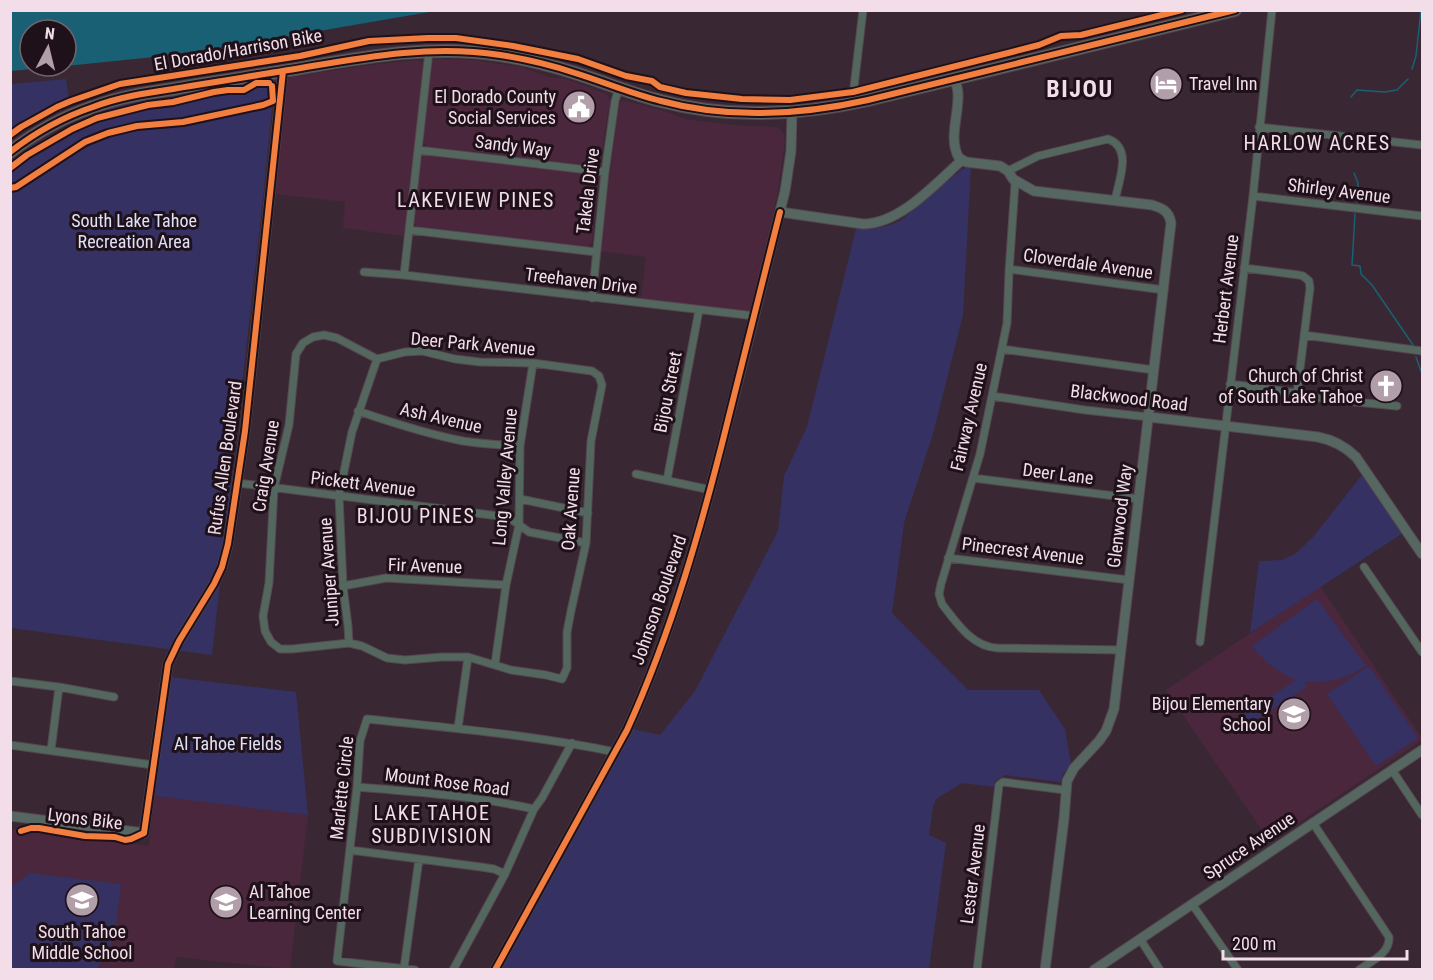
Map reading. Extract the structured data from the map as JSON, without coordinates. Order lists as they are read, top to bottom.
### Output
{
  "streets": {
    "street": [
      "Sandy Way",
      "Takela Drive",
      "Shirley Avenue",
      "Cloverdale Avenue",
      "Treehaven Drive",
      "Herbert Avenue",
      "Deer Park Avenue",
      "Bijou Street",
      "Blackwood Road",
      "Fairway Avenue",
      "Ash Avenue",
      "Rufus Allen Boulevard",
      "Craig Avenue",
      "Deer Lane",
      "Long Valley Avenue",
      "Pickett Avenue",
      "Oak Avenue",
      "Glenwood Way",
      "Pinecrest Avenue",
      "Fir Avenue",
      "Juniper Avenue",
      "Johnson Boulevard",
      "Mount Rose Road",
      "Marlette Circle",
      "Spruce Avenue",
      "Lester Avenue"
    ],
    "cycle path": ["El Dorado/Harrison Bike", "Lyons Bike"]
  },
  "crossings": [
    ["Sandy Way", "Takela Drive"],
    ["Takela Drive", "Treehaven Drive"],
    ["Shirley Avenue", "Herbert Avenue"],
    ["Cloverdale Avenue", "Fairway Avenue"],
    ["Cloverdale Avenue", "Glenwood Way"],
    ["Treehaven Drive", "Bijou Street"],
    ["Treehaven Drive", "Johnson Boulevard"],
    ["Herbert Avenue", "Blackwood Road"],
    ["Deer Park Avenue", "Craig Avenue"],
    ["Deer Park Avenue", "Long Valley Avenue"],
    ["Deer Park Avenue", "Oak Avenue"],
    ["Deer Park Avenue", "Juniper Avenue"],
    ["Blackwood Road", "Fairway Avenue"],
    ["Blackwood Road", "Glenwood Way"],
    ["Fairway Avenue", "Deer Lane"],
    ["Fairway Avenue", "Glenwood Way"],
    ["Fairway Avenue", "Pinecrest Avenue"],
    ["Ash Avenue", "Long Valley Avenue"],
    ["Ash Avenue", "Juniper Avenue"],
    ["Rufus Allen Boulevard", "Pickett Avenue"],
    ["Craig Avenue", "Pickett Avenue"],
    ["Craig Avenue", "Juniper Avenue"],
    ["Deer Lane", "Glenwood Way"],
    ["Long Valley Avenue", "Pickett Avenue"],
    ["Long Valley Avenue", "Oak Avenue"],
    ["Long Valley Avenue", "Fir Avenue"],
    ["Pickett Avenue", "Oak Avenue"],
    ["Pickett Avenue", "Juniper Avenue"],
    ["Glenwood Way", "Pinecrest Avenue"],
    ["Glenwood Way", "Lester Avenue"],
    ["Fir Avenue", "Juniper Avenue"],
    ["Johnson Boulevard", "Marlette Circle"],
    ["Mount Rose Road", "Marlette Circle"]
  ],
  "districts": [
    "BIJOU",
    "HARLOW ACRES",
    "LAKEVIEW PINES",
    "BIJOU PINES",
    "LAKE TAHOE SUBDIVISION"
  ],
  "parks": ["South Lake Tahoe Recreation Area", "Al Tahoe Fields"],
  "places": {
    "hotel": ["Travel Inn"],
    "public building": ["El Dorado County Social Services"],
    "church": ["Church of Christ of South Lake Tahoe"],
    "school or university": ["Bijou Elementary School", "South Tahoe Middle School", "Al Tahoe Learning Center"]
  },
  "scale_bar": "200 m",
  "north": "top"
}
